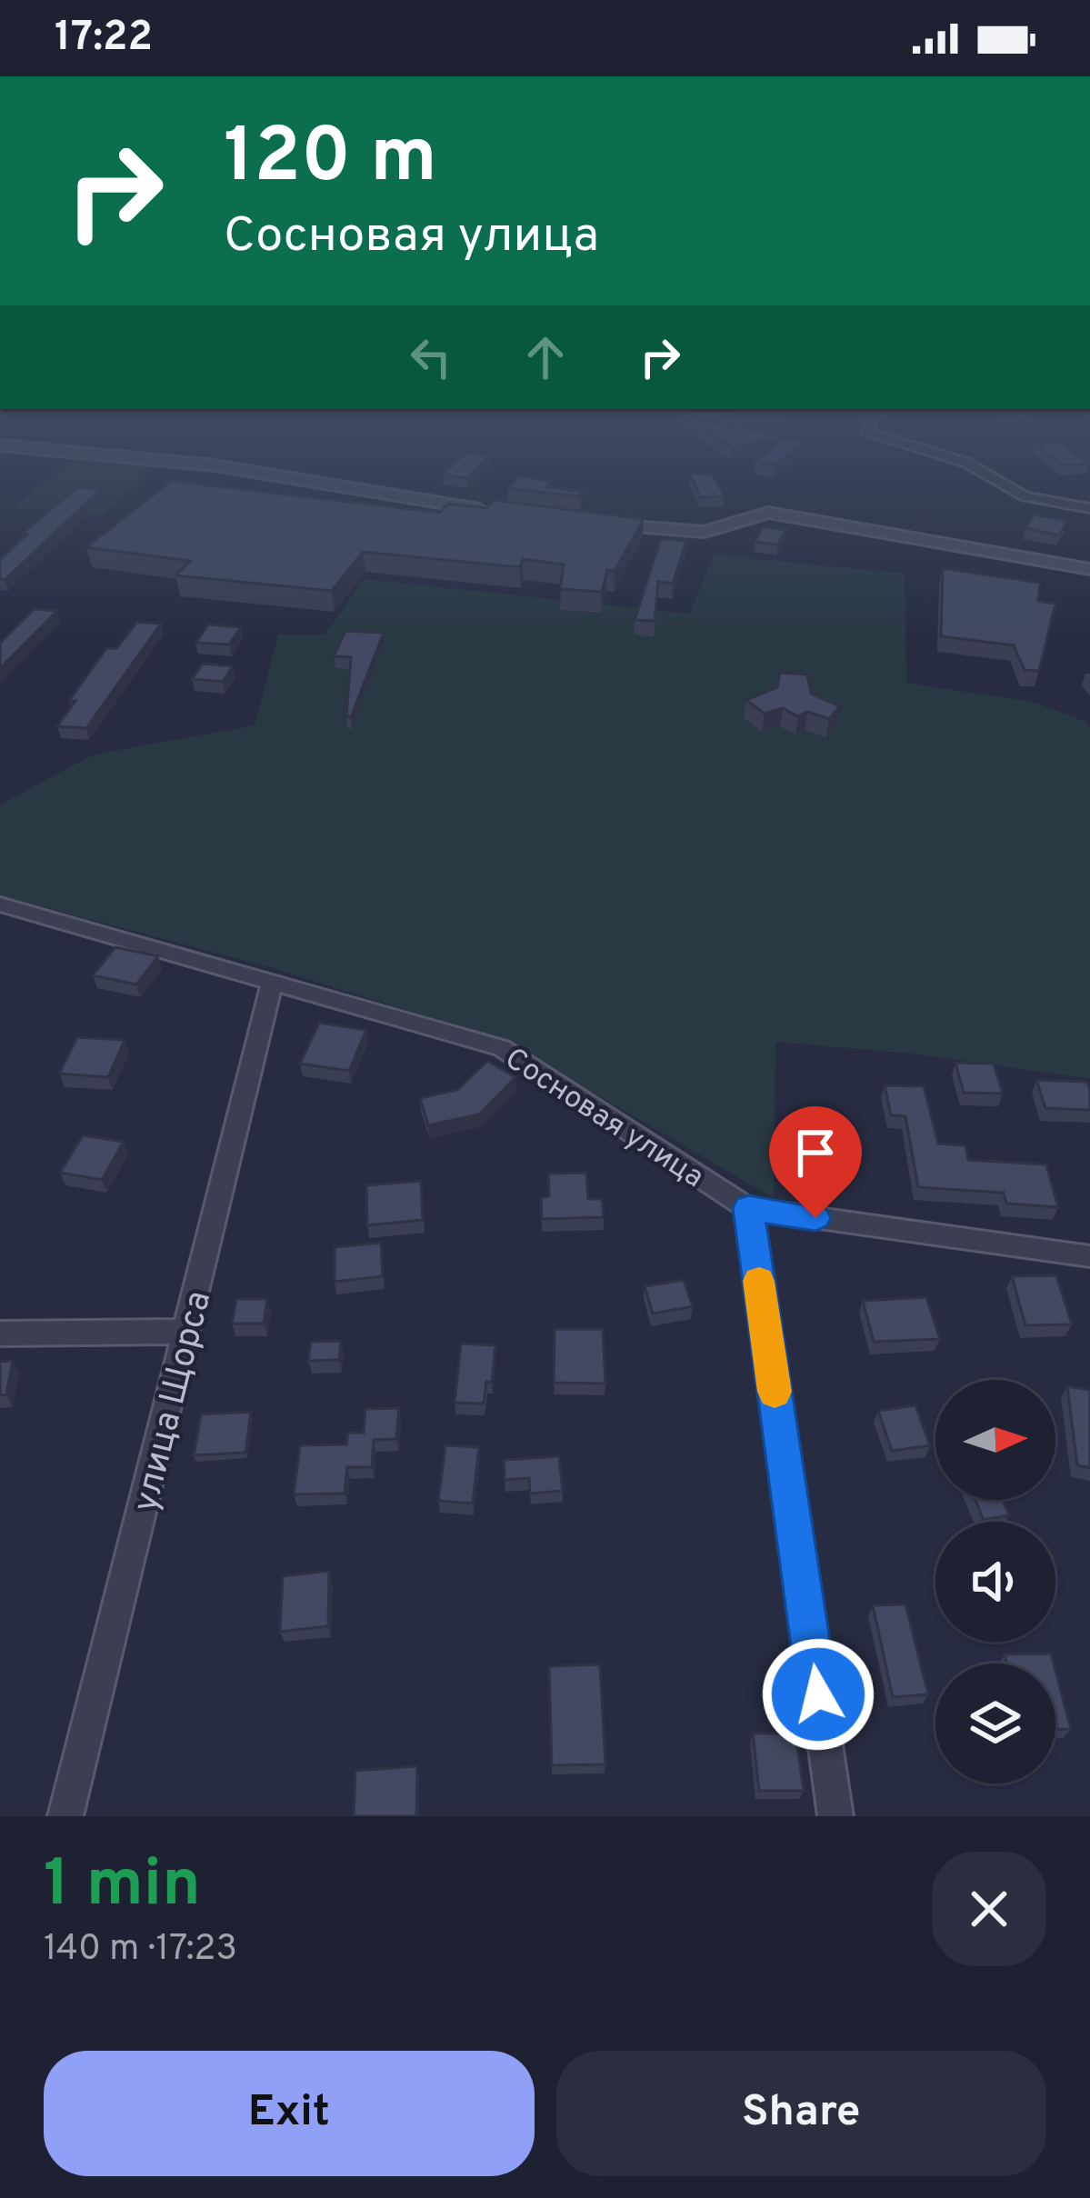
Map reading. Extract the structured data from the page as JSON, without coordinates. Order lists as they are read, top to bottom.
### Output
{
  "streets": {
    "street": ["Сосновая улица", "улица Щорса"]
  },
  "crossings": [
    ["Сосновая улица", "улица Щорса"]
  ],
  "north": "right",
  "page": {
    "status": "17:22",
    "turn": ["120 m", "Сосновая улица"],
    "heading": ["1 min", "140 m · 17:23"],
    "buttons": ["Exit", "Share"]
  }
}
